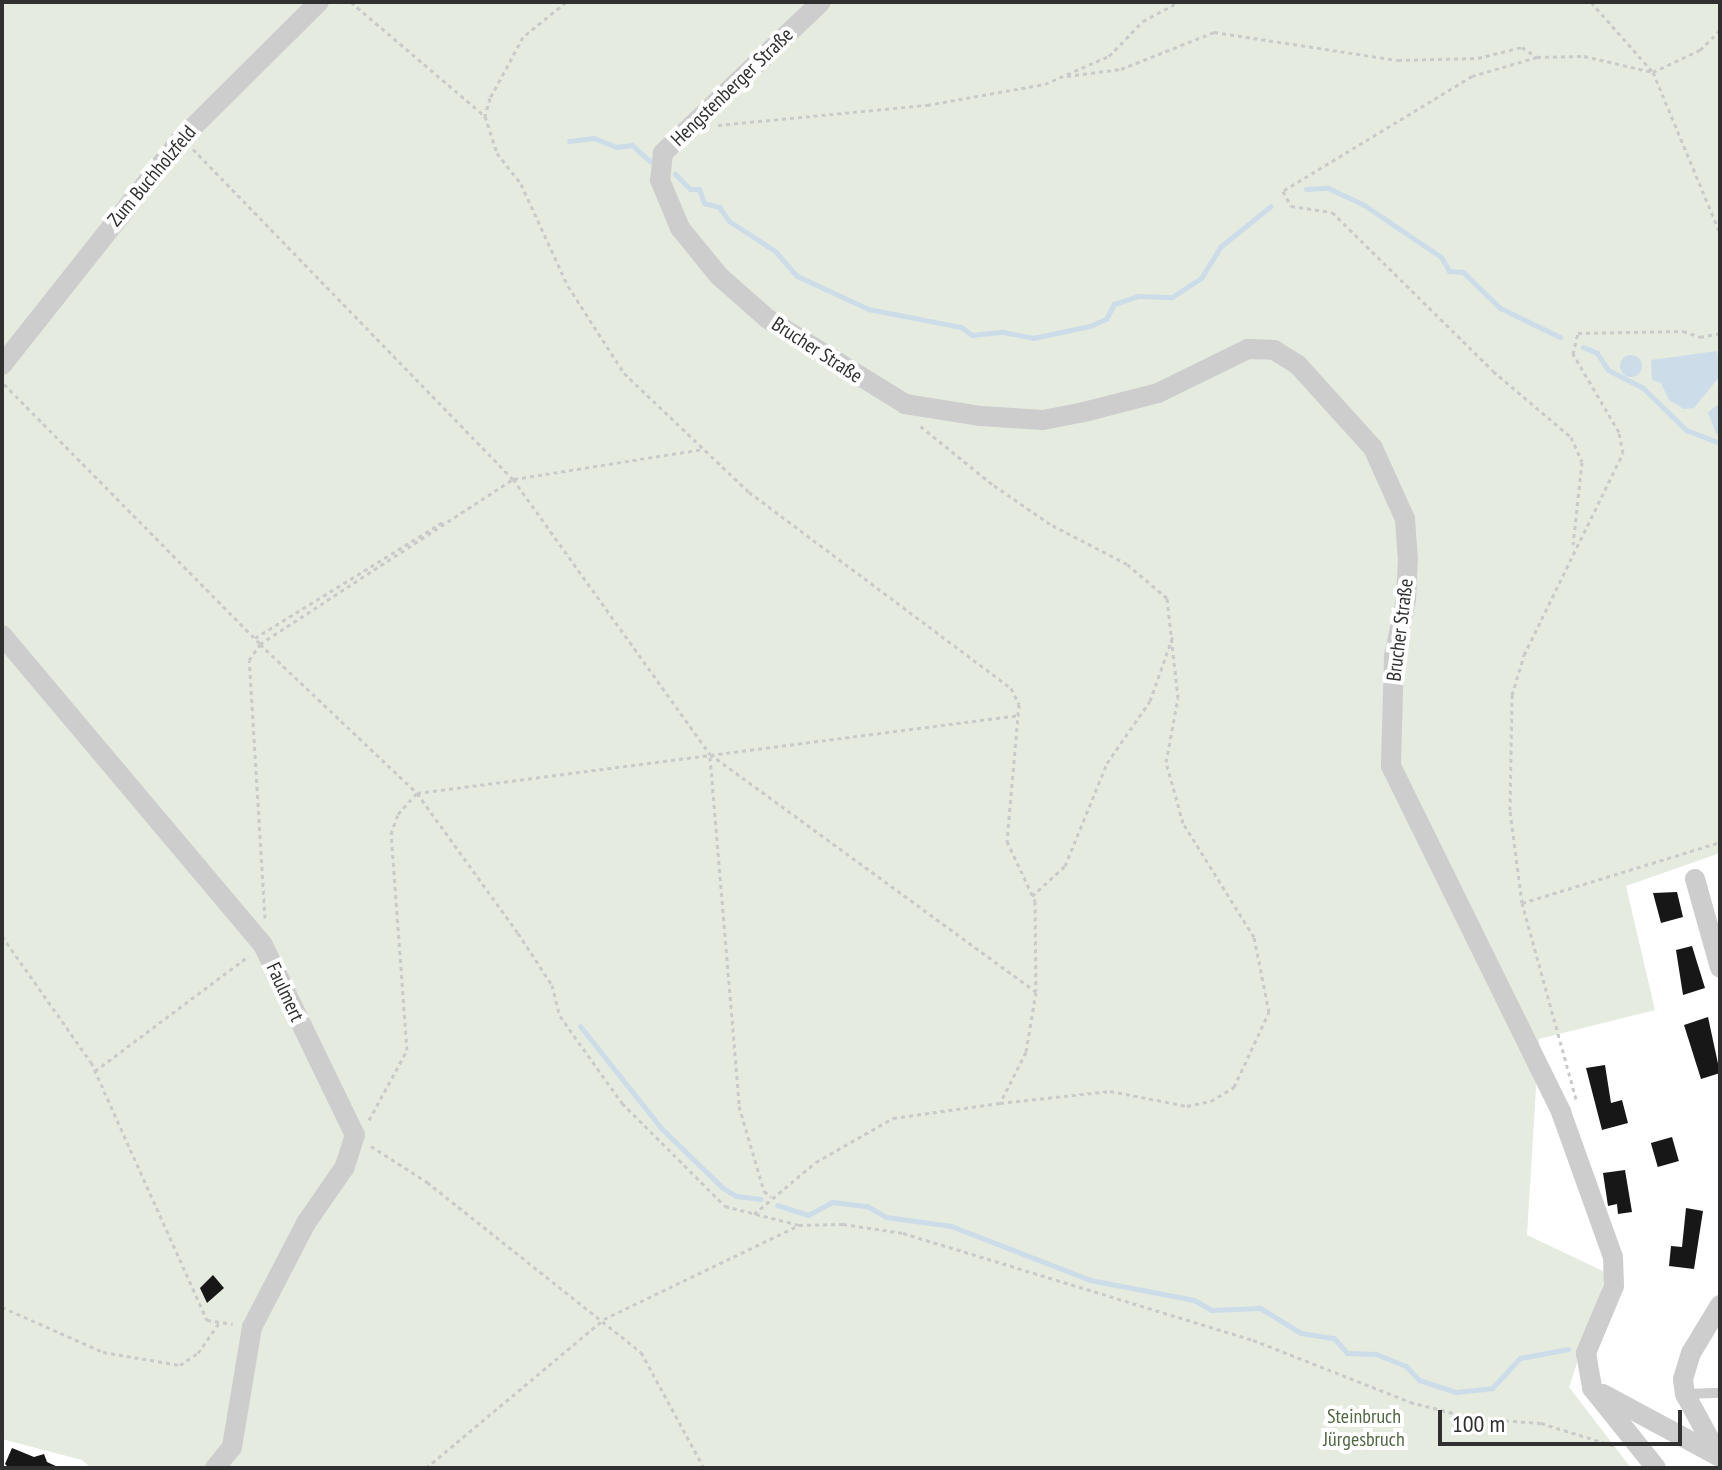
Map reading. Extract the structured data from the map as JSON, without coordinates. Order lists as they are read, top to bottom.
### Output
{
  "streets": {
    "street": [
      "Hengstenberger Straße",
      "Zum Buchholzfeld",
      "Brucher Straße",
      "Faulmert"
    ]
  },
  "crossings": [
    ["Hengstenberger Straße", "Brucher Straße"]
  ],
  "parks": ["Steinbruch Jürgesbruch"],
  "scale_bar": "100 m"
}
